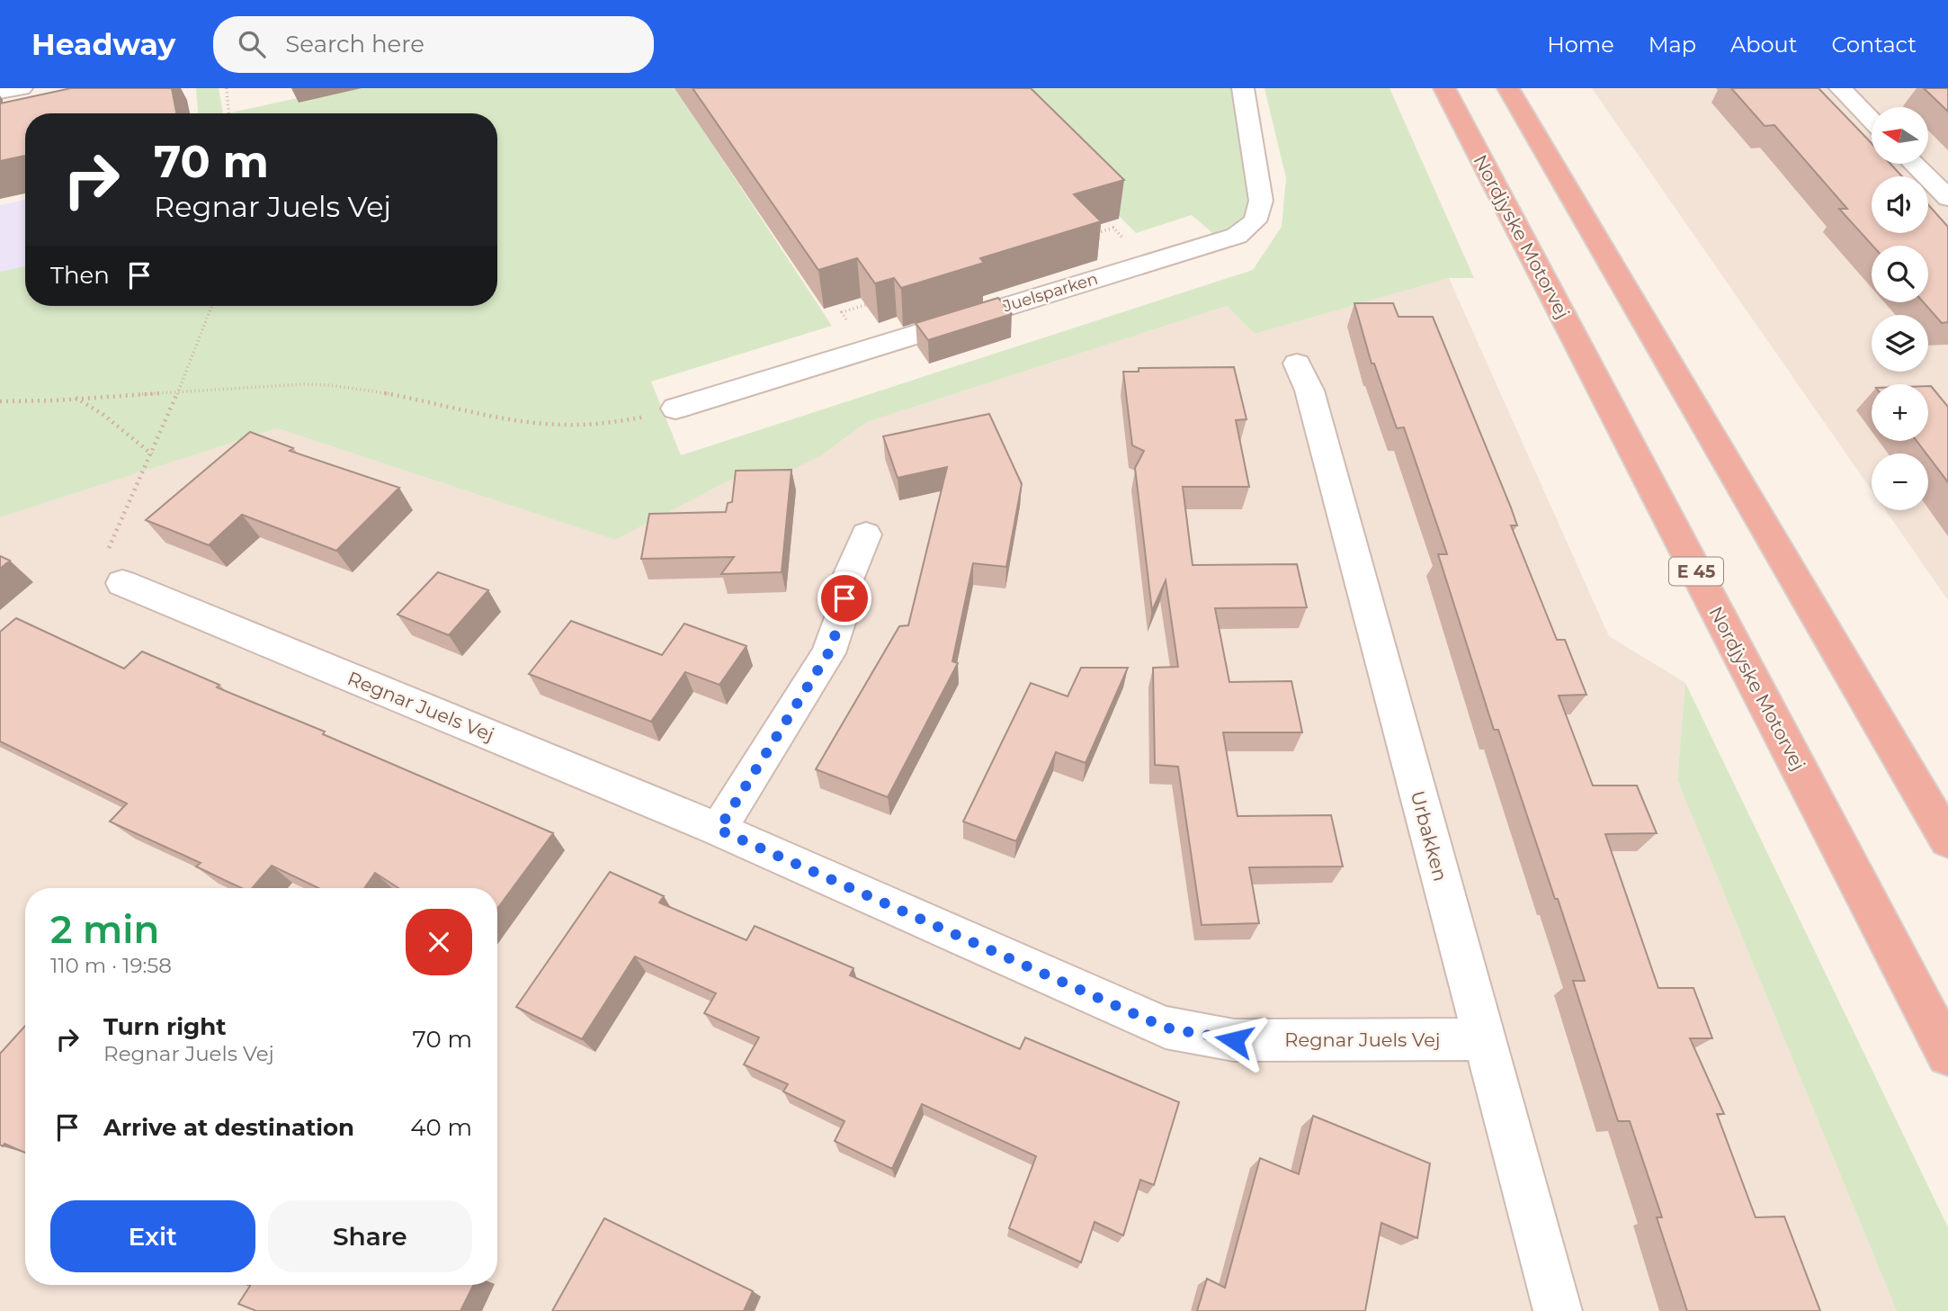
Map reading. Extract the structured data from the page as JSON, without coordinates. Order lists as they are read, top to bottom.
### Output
{
  "streets": {
    "highway": ["Nordjyske Motorvej", "E 45"],
    "street": ["Juelsparken", "Regnar Juels Vej", "Urbakken"]
  },
  "crossings": [
    ["Regnar Juels Vej", "Urbakken"]
  ],
  "north": "left",
  "page": {
    "header": "Headway",
    "search": "Search here",
    "nav": [
      "Home",
      "Map",
      "About",
      "Contact"
    ],
    "map_buttons": ["+", "−"],
    "turn": ["70 m", "Regnar Juels Vej"],
    "then": "Then",
    "heading": ["2 min", "110 m · 19:58"],
    "list": [
      {
        "name": "Turn right",
        "note": "Regnar Juels Vej",
        "value": "70 m"
      },
      {
        "name": "Arrive at destination",
        "value": "40 m"
      }
    ],
    "buttons": ["Exit", "Share"]
  }
}
